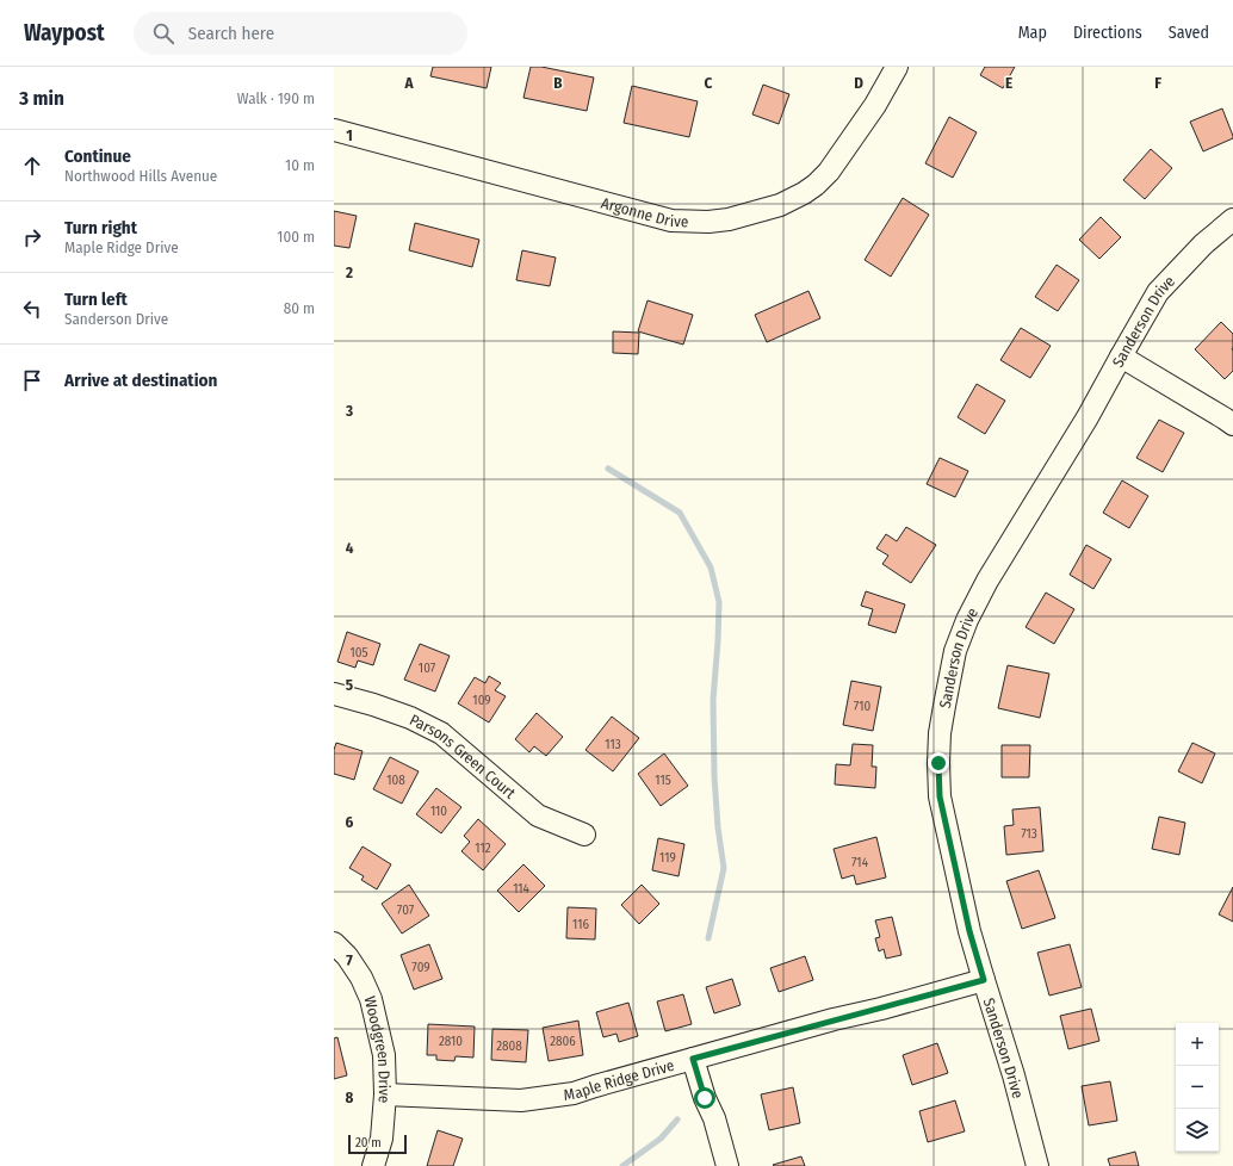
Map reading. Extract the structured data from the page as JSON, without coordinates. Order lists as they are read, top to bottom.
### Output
{
  "streets": {
    "street": [
      "Argonne Drive",
      "Sanderson Drive",
      "Parsons Green Court",
      "Woodgreen Drive",
      "Maple Ridge Drive"
    ]
  },
  "crossings": [
    ["Sanderson Drive", "Maple Ridge Drive"],
    ["Woodgreen Drive", "Maple Ridge Drive"]
  ],
  "house_numbers": [
    "105",
    "107",
    "109",
    "710",
    "113",
    "108",
    "115",
    "110",
    "713",
    "112",
    "119",
    "714",
    "114",
    "707",
    "116",
    "709",
    "2810",
    "2806",
    "2808"
  ],
  "scale_bar": "20 m",
  "page": {
    "header": "Waypost",
    "search": "Search here",
    "nav": ["Map", "Directions", "Saved"],
    "heading": ["3 min", "Walk · 190 m"],
    "list": [
      ["Continue", "Northwood Hills Avenue", "10 m"],
      ["Turn right", "Maple Ridge Drive", "100 m"],
      ["Turn left", "Sanderson Drive", "80 m"],
      "Arrive at destination"
    ],
    "map_buttons": ["+", "−"],
    "scale": "20 m"
  },
  "grid": {
    "columns": [
      "A",
      "B",
      "C",
      "D",
      "E",
      "F"
    ],
    "rows": [
      "1",
      "2",
      "3",
      "4",
      "5",
      "6",
      "7",
      "8"
    ]
  }
}
